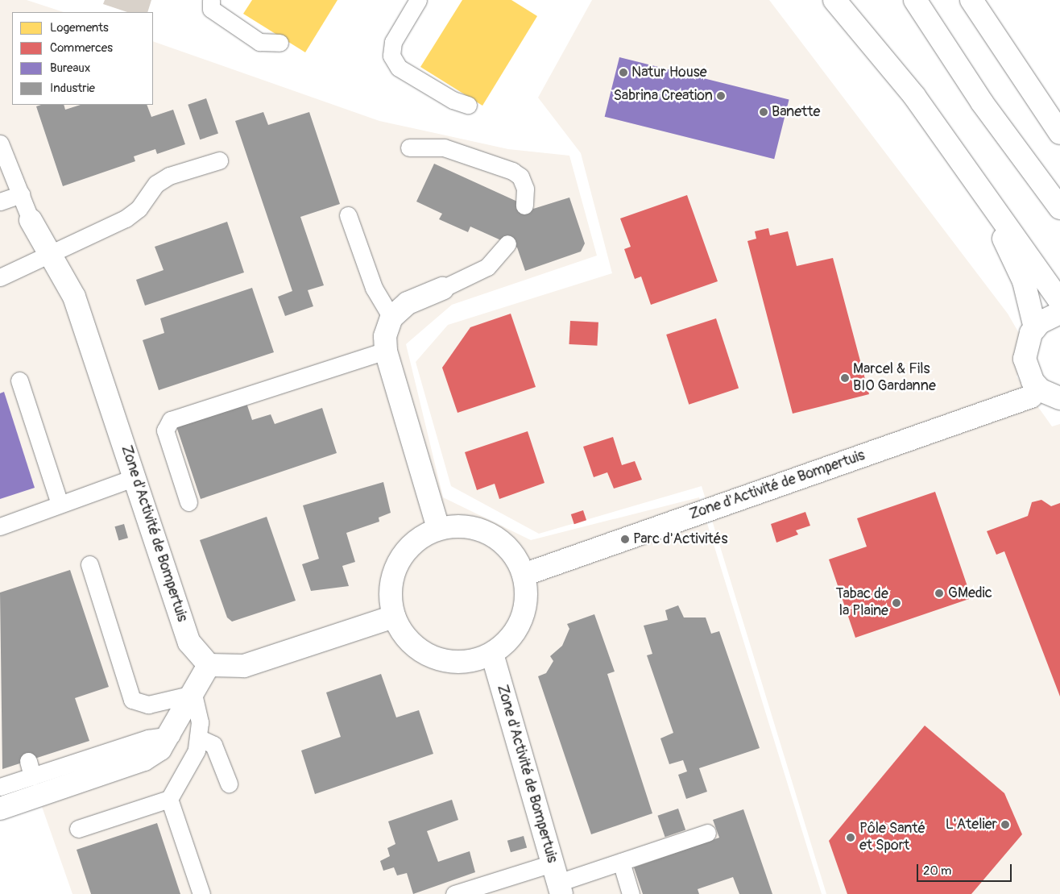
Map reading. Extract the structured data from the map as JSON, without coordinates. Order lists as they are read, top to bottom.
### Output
{
  "streets": {
    "main road": ["Zone d'Activité de Bompertuis"]
  },
  "places": [
    "Natur House",
    "Sabrina Creation",
    "Banette",
    "Marcel & Fils BIO Gardanne",
    "Parc d'Activités",
    "GMedic",
    "Tabac de la Plaine",
    "L'Atelier",
    "Pôle Santé et Sport"
  ],
  "legend": [
    "Logements",
    "Commerces",
    "Bureaux",
    "Industrie"
  ],
  "scale_bar": "20 m"
}
